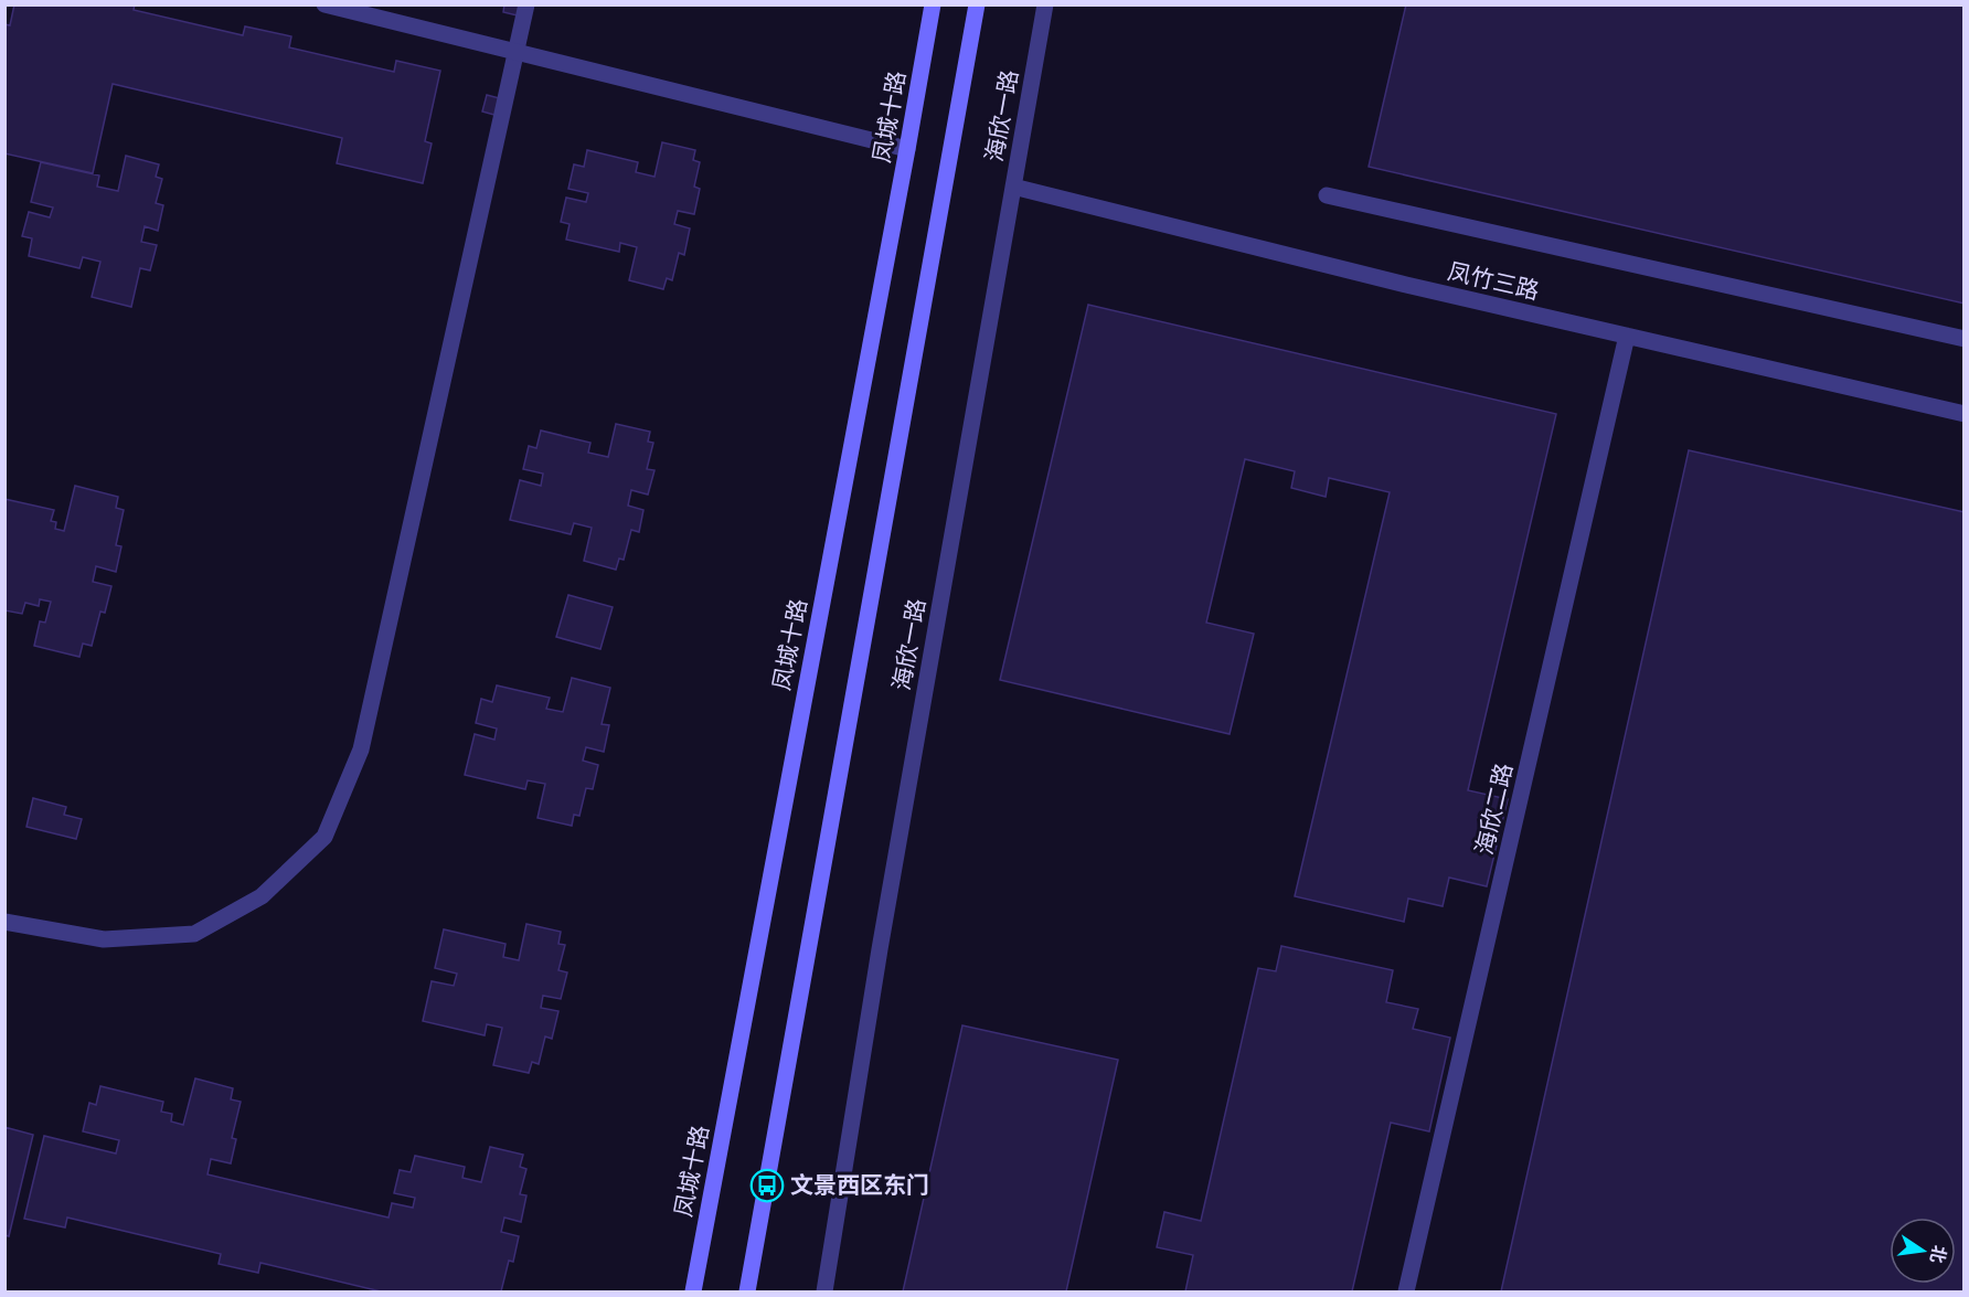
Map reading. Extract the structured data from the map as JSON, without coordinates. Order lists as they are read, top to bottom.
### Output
{
  "streets": {
    "main road": ["凤城十路"],
    "street": ["海欣一路", "凤竹三路", "海欣二路"]
  },
  "crossings": [
    ["海欣一路", "凤竹三路"],
    ["凤竹三路", "海欣二路"]
  ],
  "places": {
    "bus stop": ["文景西区东门"]
  },
  "north": "right"
}
